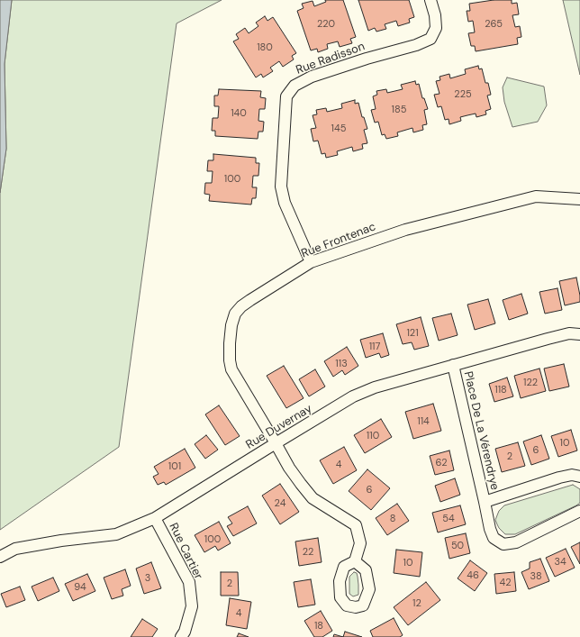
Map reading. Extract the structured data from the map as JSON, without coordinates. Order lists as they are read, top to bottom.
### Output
{
  "streets": {
    "street": [
      "Rue Radisson",
      "Rue Frontenac",
      "Rue Duvernay",
      "Place De La Vérendrye",
      "Rue Cartier"
    ]
  },
  "crossings": [
    ["Rue Radisson", "Rue Frontenac"],
    ["Rue Frontenac", "Rue Duvernay"],
    ["Rue Duvernay", "Place De La Vérendrye"],
    ["Rue Duvernay", "Rue Cartier"]
  ],
  "house_numbers": [
    "220",
    "265",
    "180",
    "225",
    "185",
    "140",
    "145",
    "100",
    "121",
    "117",
    "113",
    "122",
    "118",
    "114",
    "110",
    "10",
    "6",
    "2",
    "62",
    "4",
    "101",
    "6",
    "24",
    "8",
    "54",
    "100",
    "50",
    "22",
    "34",
    "10",
    "46",
    "38",
    "3",
    "42",
    "2",
    "94",
    "12",
    "4",
    "18"
  ]
}
